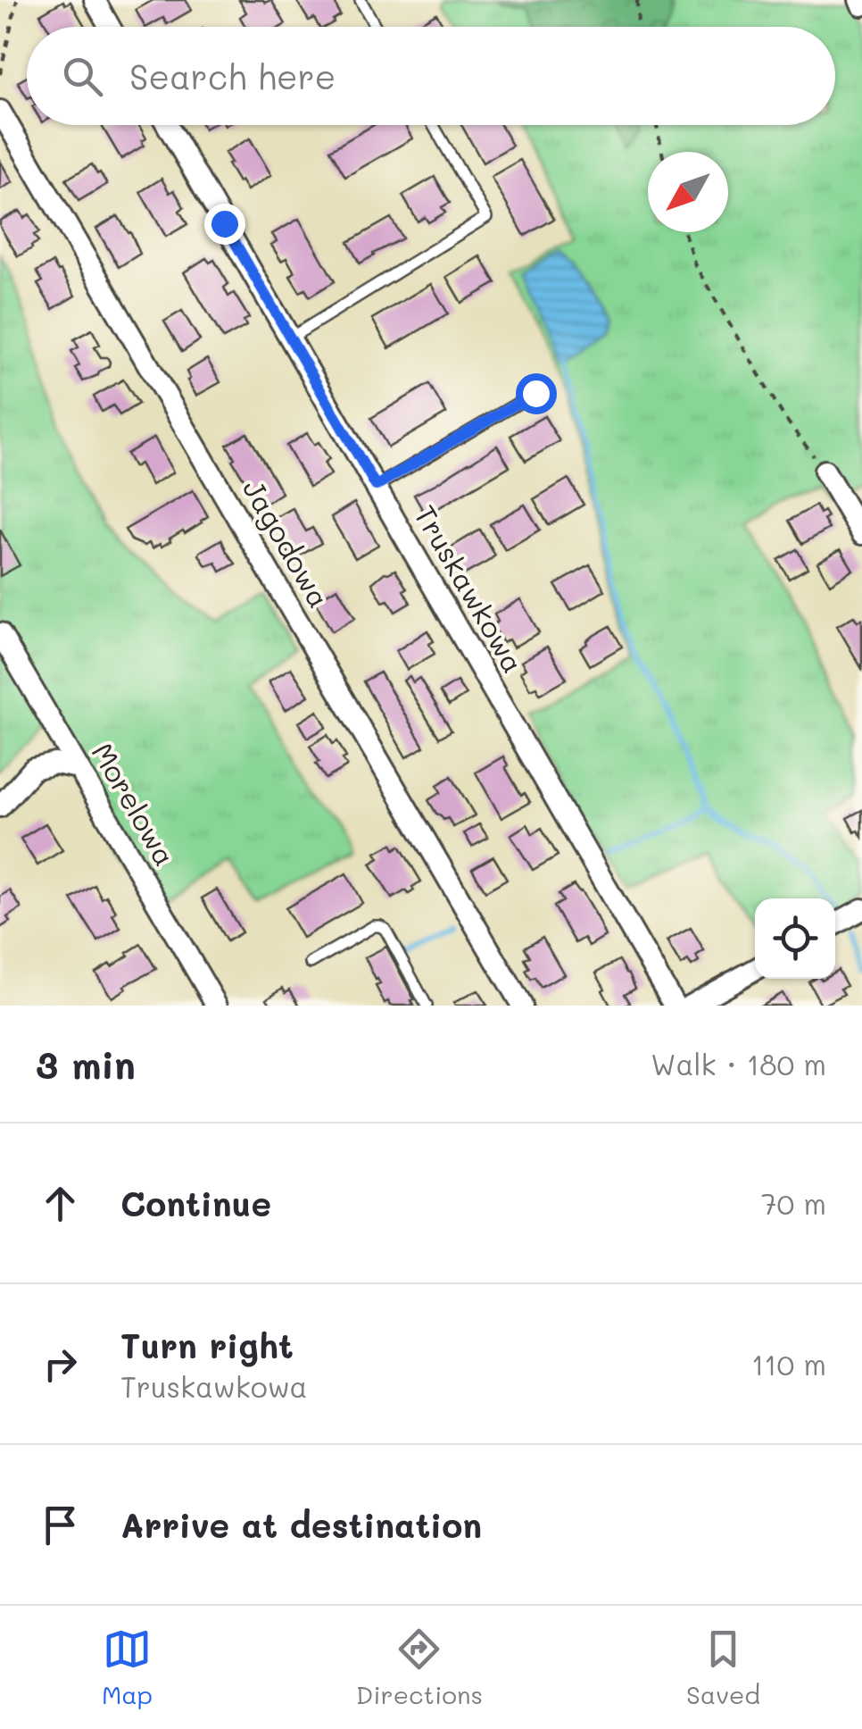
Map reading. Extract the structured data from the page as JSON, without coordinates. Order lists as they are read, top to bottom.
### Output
{
  "streets": {
    "street": ["Jagodowa", "Truskawkowa", "Morelowa"]
  },
  "north": "bottom left",
  "page": {
    "search": "Search here",
    "heading": ["3 min", "Walk · 180 m"],
    "list": [
      ["Continue", "70 m"],
      ["Turn right", "Truskawkowa", "110 m"],
      "Arrive at destination"
    ],
    "nav": ["Map", "Directions", "Saved"]
  }
}
